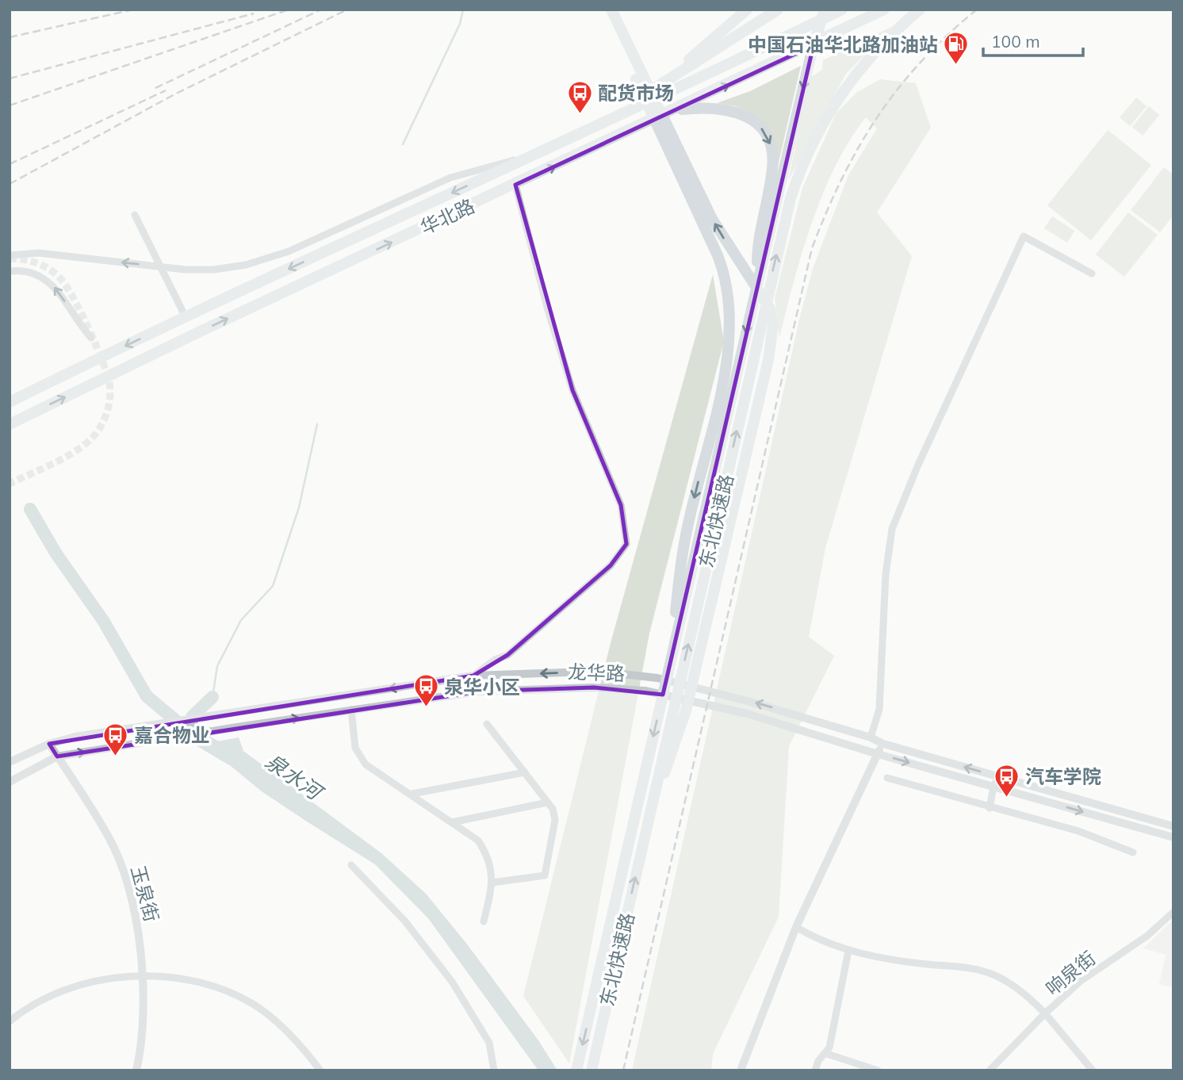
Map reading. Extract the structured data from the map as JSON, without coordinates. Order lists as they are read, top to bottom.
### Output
{
  "streets": {
    "highway": ["华北路", "东北快速路"],
    "street": ["龙华路", "玉泉街", "响泉街"]
  },
  "crossings": [
    ["龙华路", "玉泉街"]
  ],
  "water": ["泉水河"],
  "places": {
    "fuel station": ["中国石油华北路加油站"],
    "bus stop": [
      "配货市场",
      "泉华小区",
      "嘉合物业",
      "汽车学院"
    ]
  },
  "scale_bar": "100 m"
}
